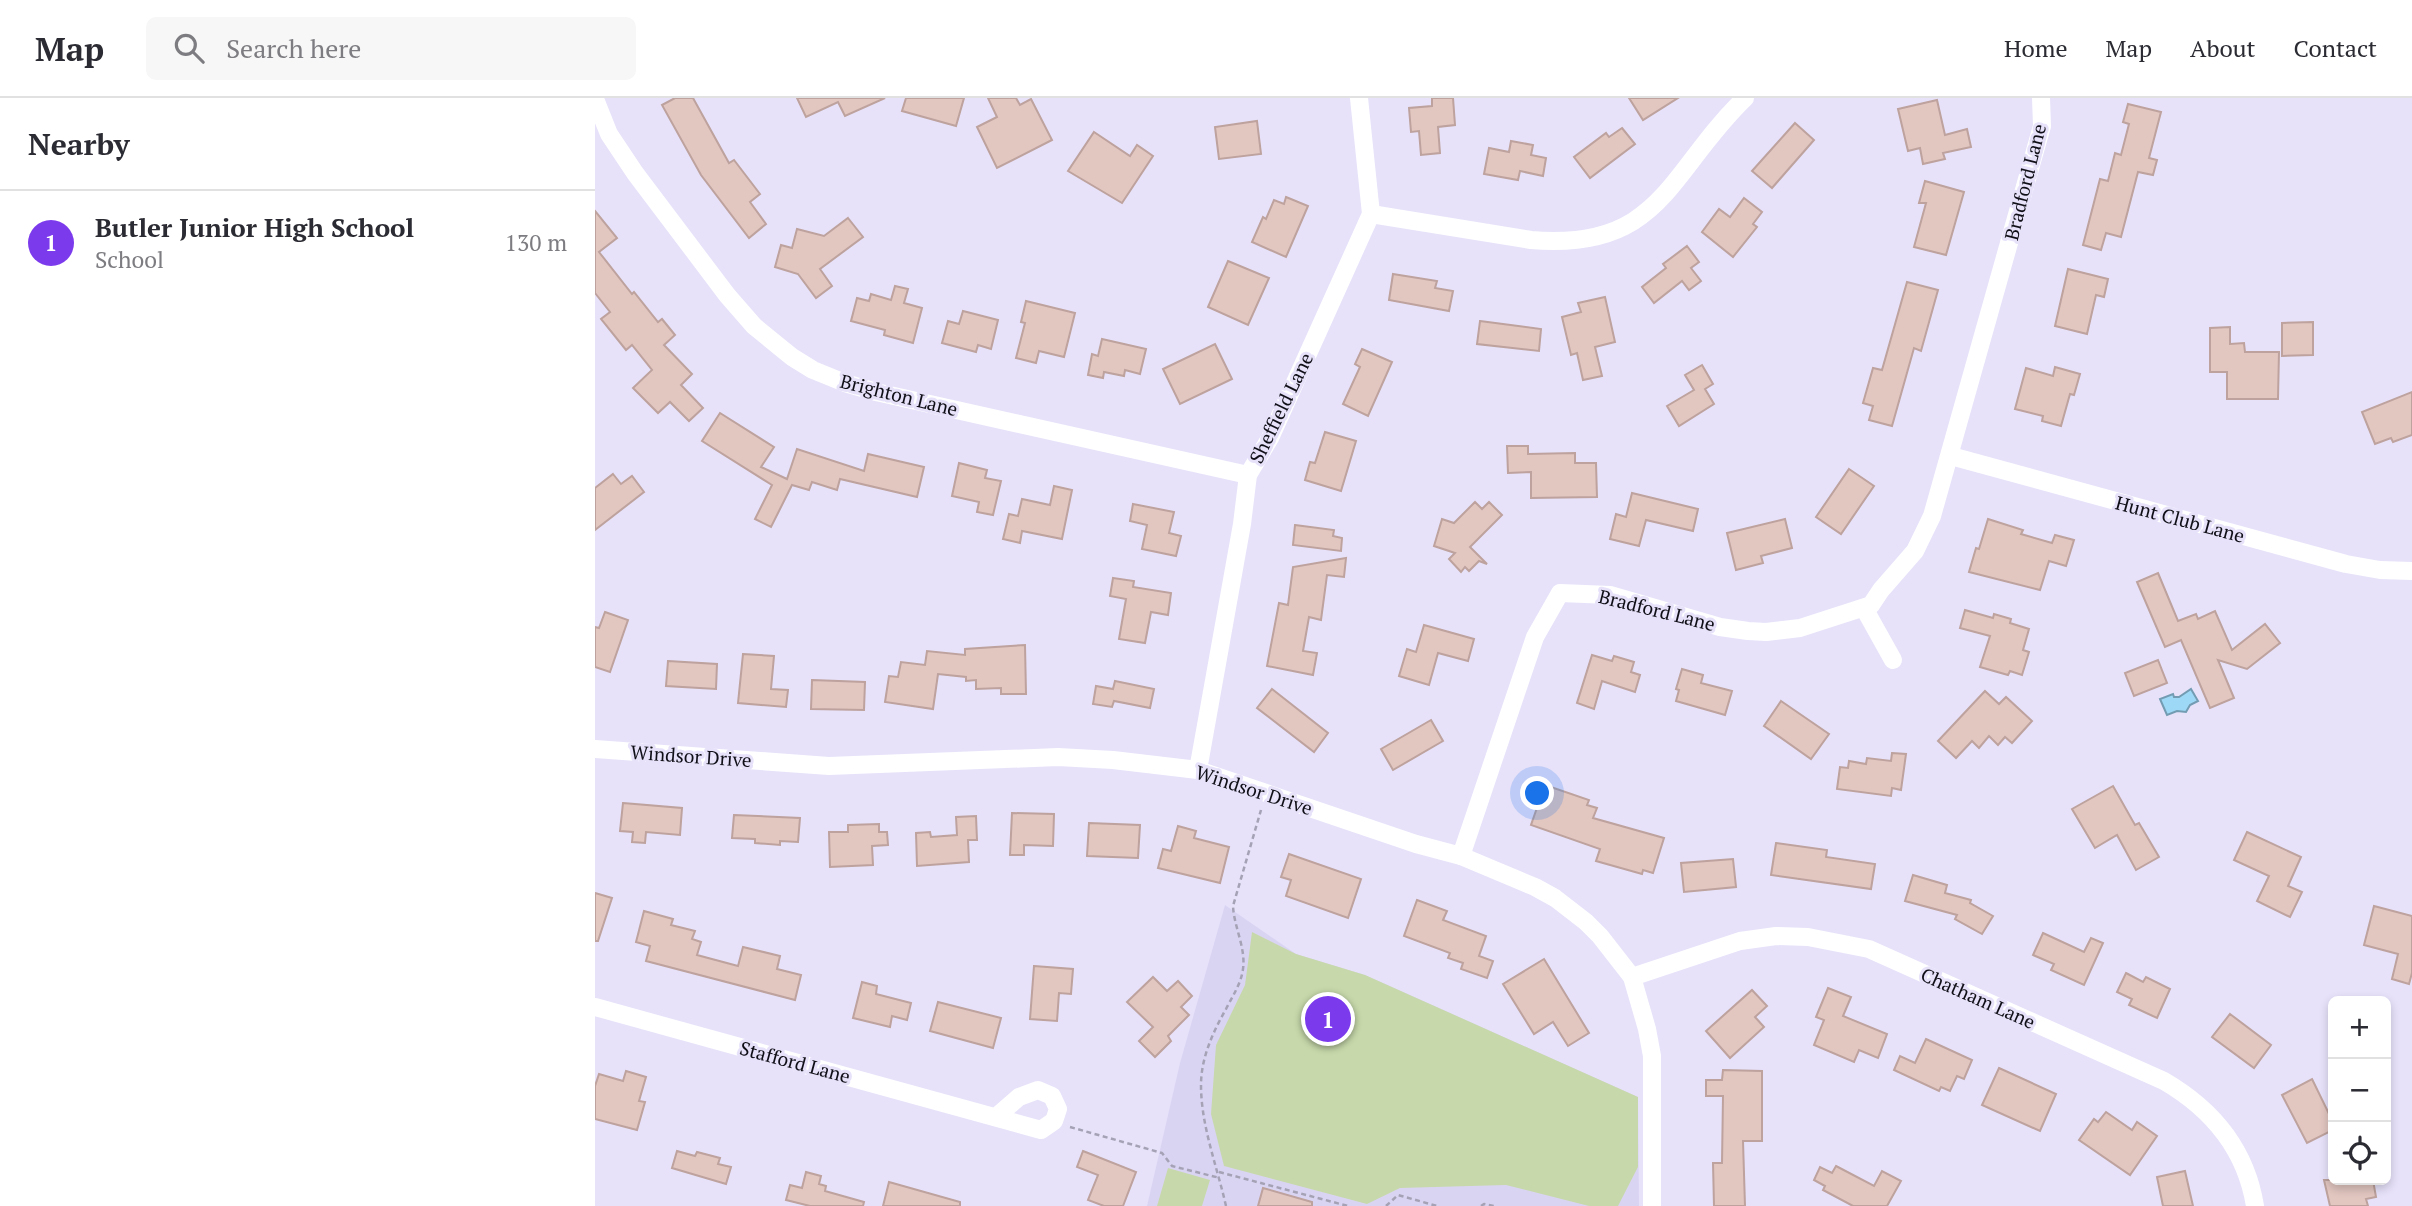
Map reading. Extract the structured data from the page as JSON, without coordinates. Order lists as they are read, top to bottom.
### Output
{
  "streets": {
    "street": [
      "Bradford Lane",
      "Brighton Lane",
      "Sheffield Lane",
      "Hunt Club Lane",
      "Windsor Drive",
      "Chatham Lane",
      "Stafford Lane"
    ]
  },
  "crossings": [
    ["Bradford Lane", "Hunt Club Lane"],
    ["Bradford Lane", "Windsor Drive"],
    ["Brighton Lane", "Sheffield Lane"],
    ["Sheffield Lane", "Windsor Drive"],
    ["Windsor Drive", "Chatham Lane"]
  ],
  "page": {
    "header": "Map",
    "search": "Search here",
    "nav": [
      "Home",
      "Map",
      "About",
      "Contact"
    ],
    "heading": "Nearby",
    "list": [
      {
        "mark": "1",
        "name": "Butler Junior High School",
        "note": "School",
        "value": "130 m"
      }
    ],
    "pins": "1",
    "map_buttons": ["+", "−"]
  }
}
